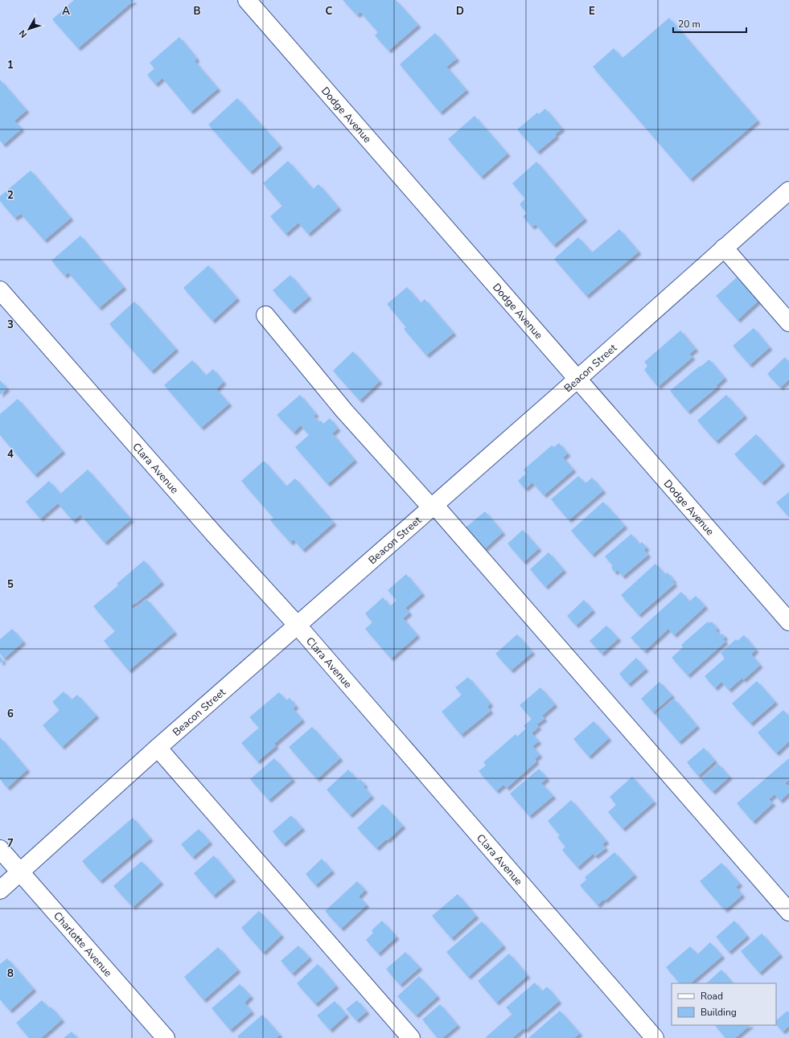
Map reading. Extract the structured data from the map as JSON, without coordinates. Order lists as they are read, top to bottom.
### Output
{
  "streets": {
    "street": [
      "Dodge Avenue",
      "Beacon Street",
      "Clara Avenue",
      "Charlotte Avenue"
    ]
  },
  "crossings": [
    ["Dodge Avenue", "Beacon Street"],
    ["Beacon Street", "Clara Avenue"],
    ["Beacon Street", "Charlotte Avenue"]
  ],
  "legend": ["Road", "Building"],
  "scale_bar": "20 m",
  "north": "bottom left",
  "grid": {
    "columns": [
      "A",
      "B",
      "C",
      "D",
      "E"
    ],
    "rows": [
      "1",
      "2",
      "3",
      "4",
      "5",
      "6",
      "7",
      "8"
    ]
  }
}
